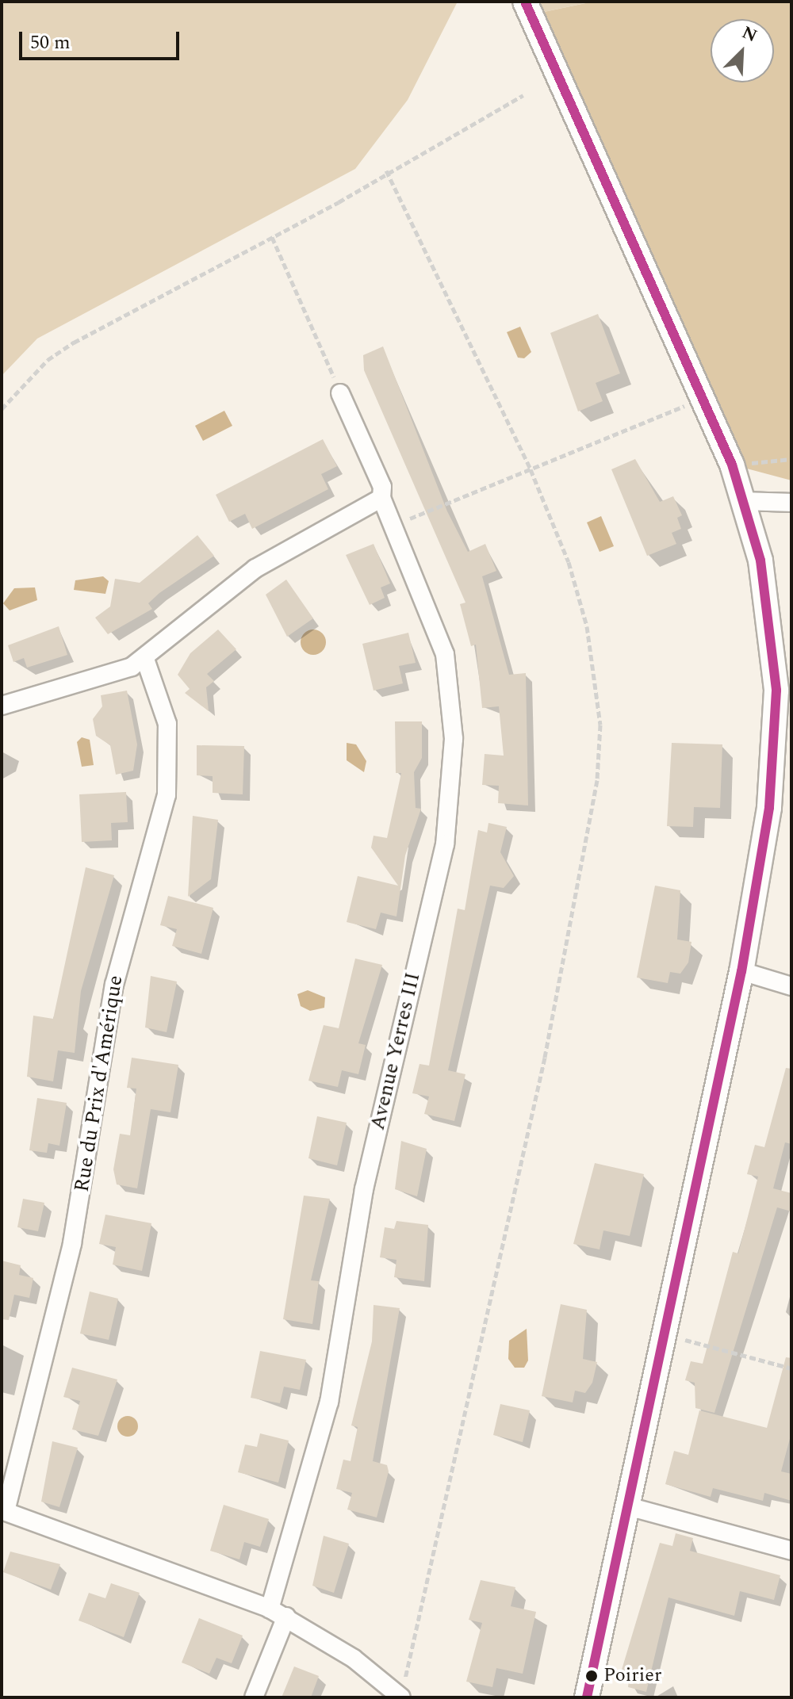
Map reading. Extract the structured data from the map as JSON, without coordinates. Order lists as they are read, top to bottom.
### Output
{
  "streets": {
    "street": ["Avenue Yerres III", "Rue du Prix d'Amérique"]
  },
  "places": ["Poirier"],
  "scale_bar": "50 m",
  "north": "top right"
}
